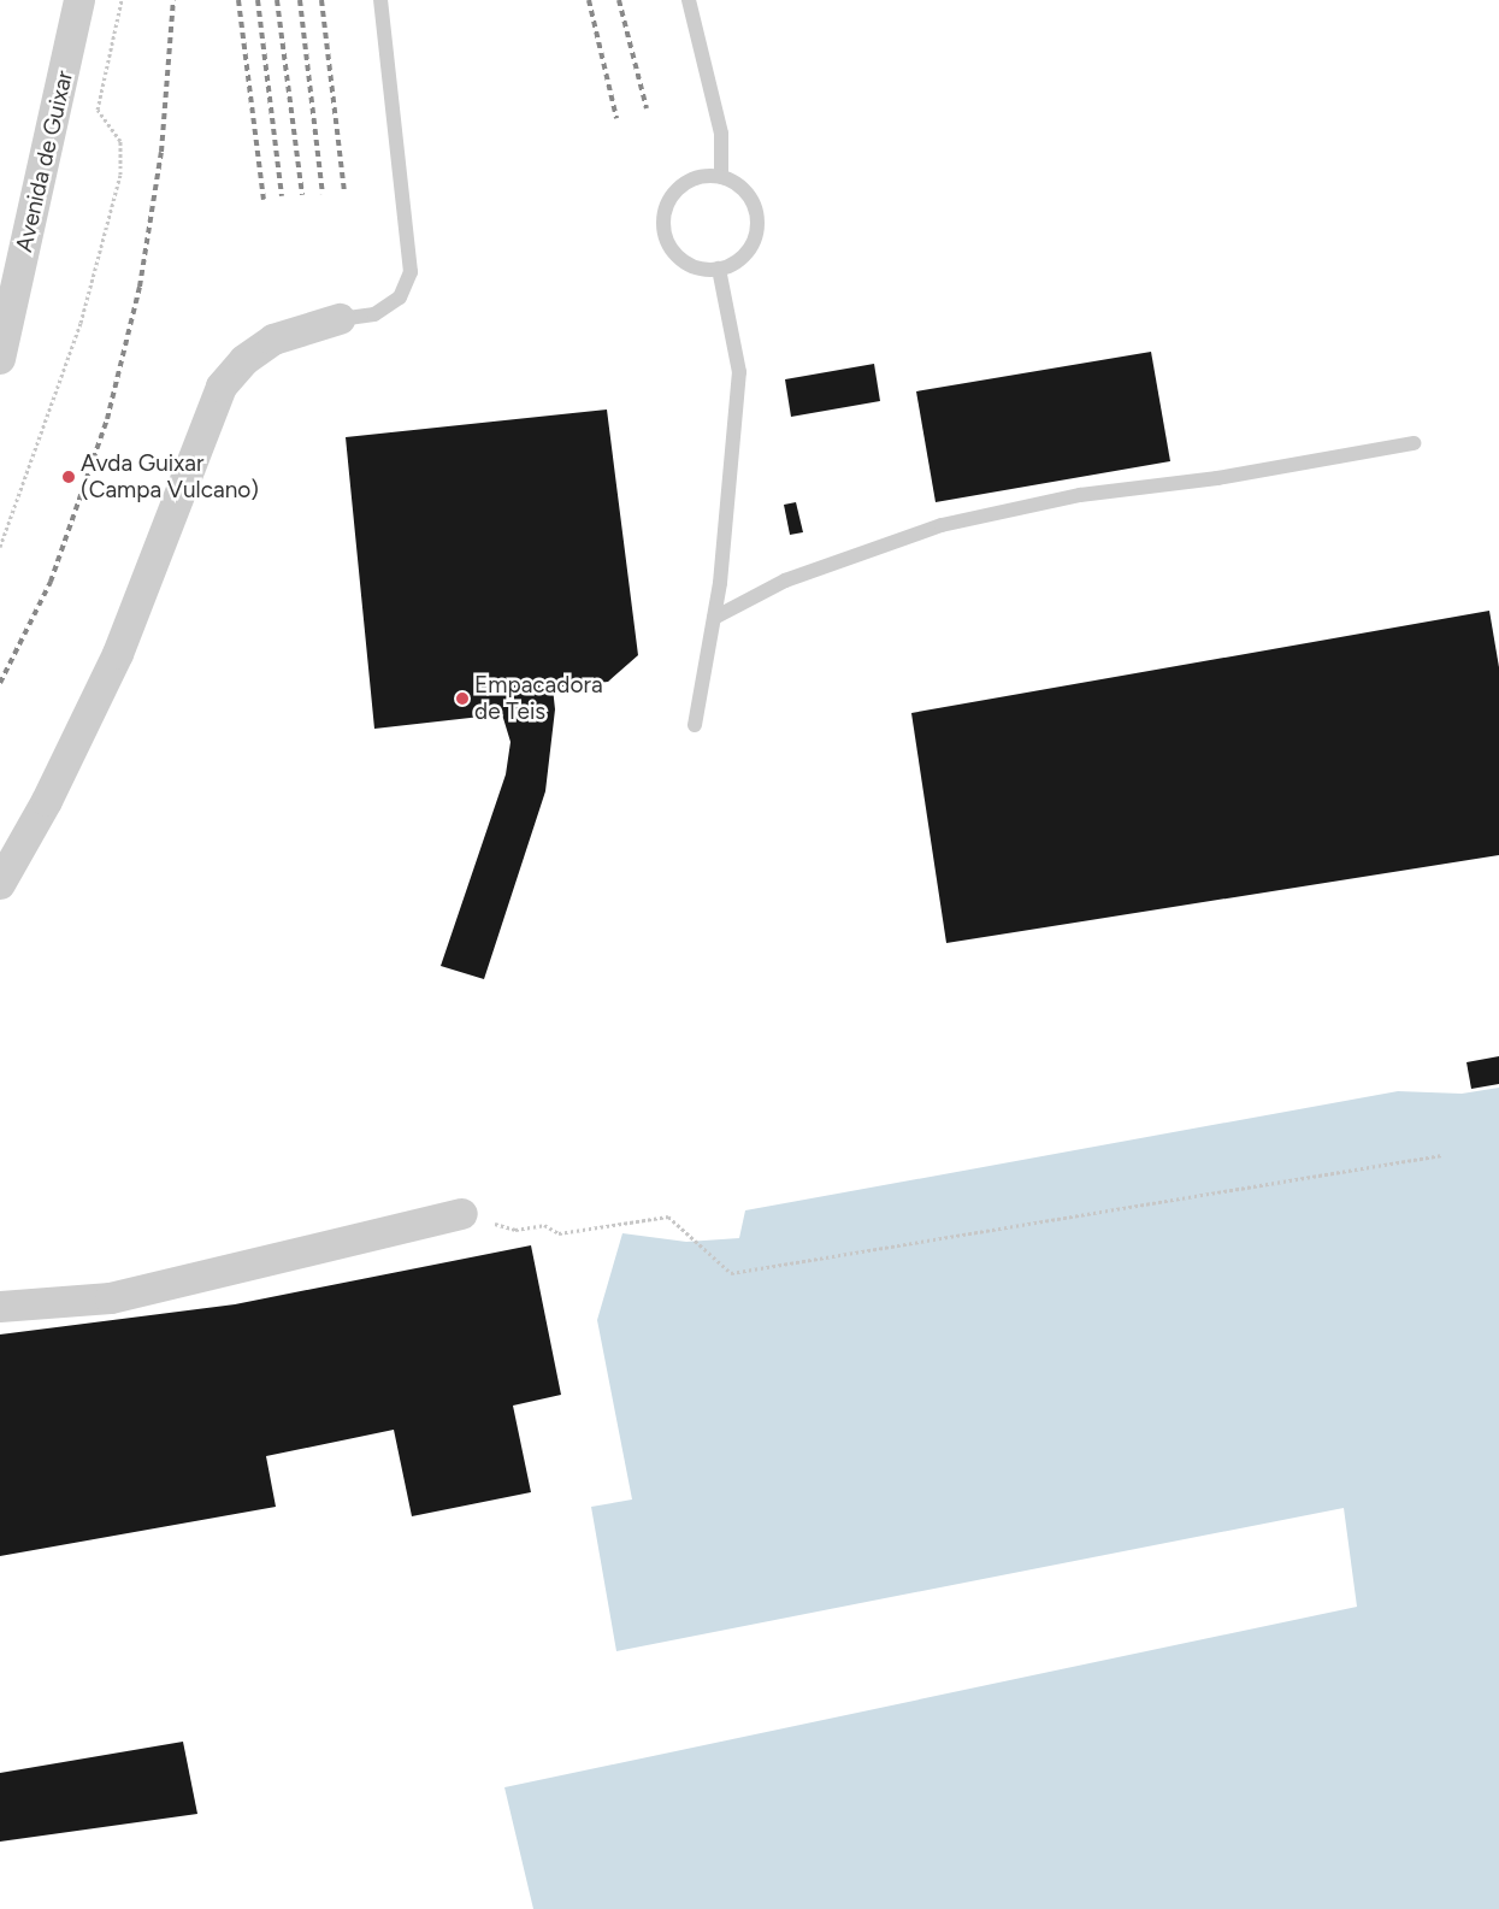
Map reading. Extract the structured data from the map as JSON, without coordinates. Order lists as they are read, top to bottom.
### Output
{
  "streets": {
    "street": ["Avenida de Guixar"]
  },
  "places": ["Avda Guixar (Campa Vulcano)", "Empacadora de Teis"]
}
